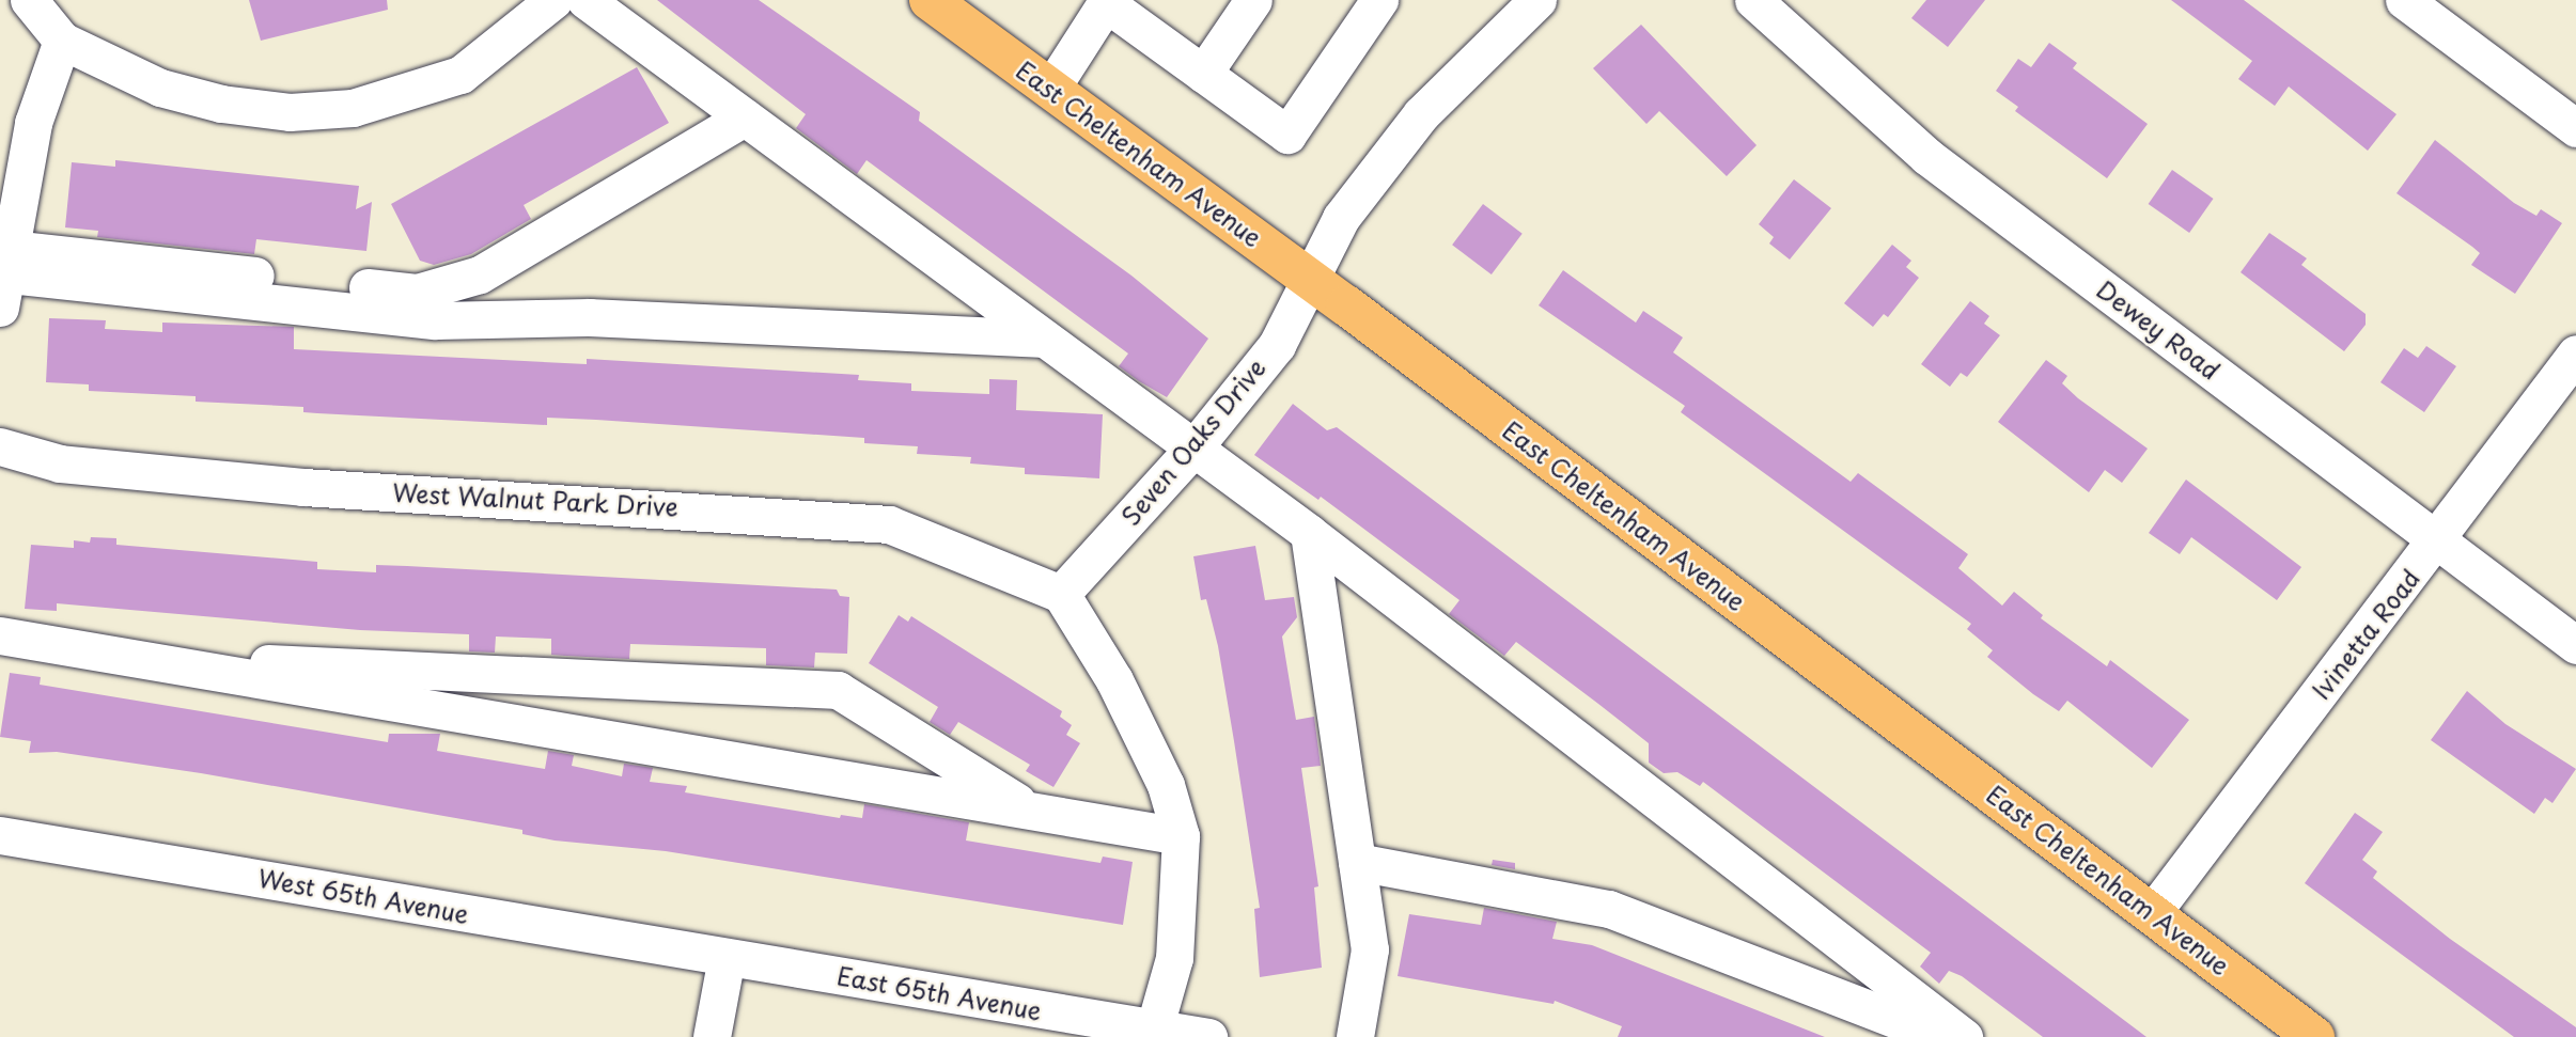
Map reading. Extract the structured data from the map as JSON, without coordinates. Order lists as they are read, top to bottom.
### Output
{
  "streets": {
    "highway": ["East Cheltenham Avenue"],
    "street": [
      "Dewey Road",
      "Seven Oaks Drive",
      "West Walnut Park Drive",
      "Ivinetta Road",
      "West 65th Avenue",
      "East 65th Avenue"
    ]
  },
  "crossings": [
    ["East Cheltenham Avenue", "Seven Oaks Drive"],
    ["East Cheltenham Avenue", "Ivinetta Road"],
    ["Dewey Road", "Ivinetta Road"],
    ["Seven Oaks Drive", "West Walnut Park Drive"],
    ["West 65th Avenue", "East 65th Avenue"]
  ]
}
